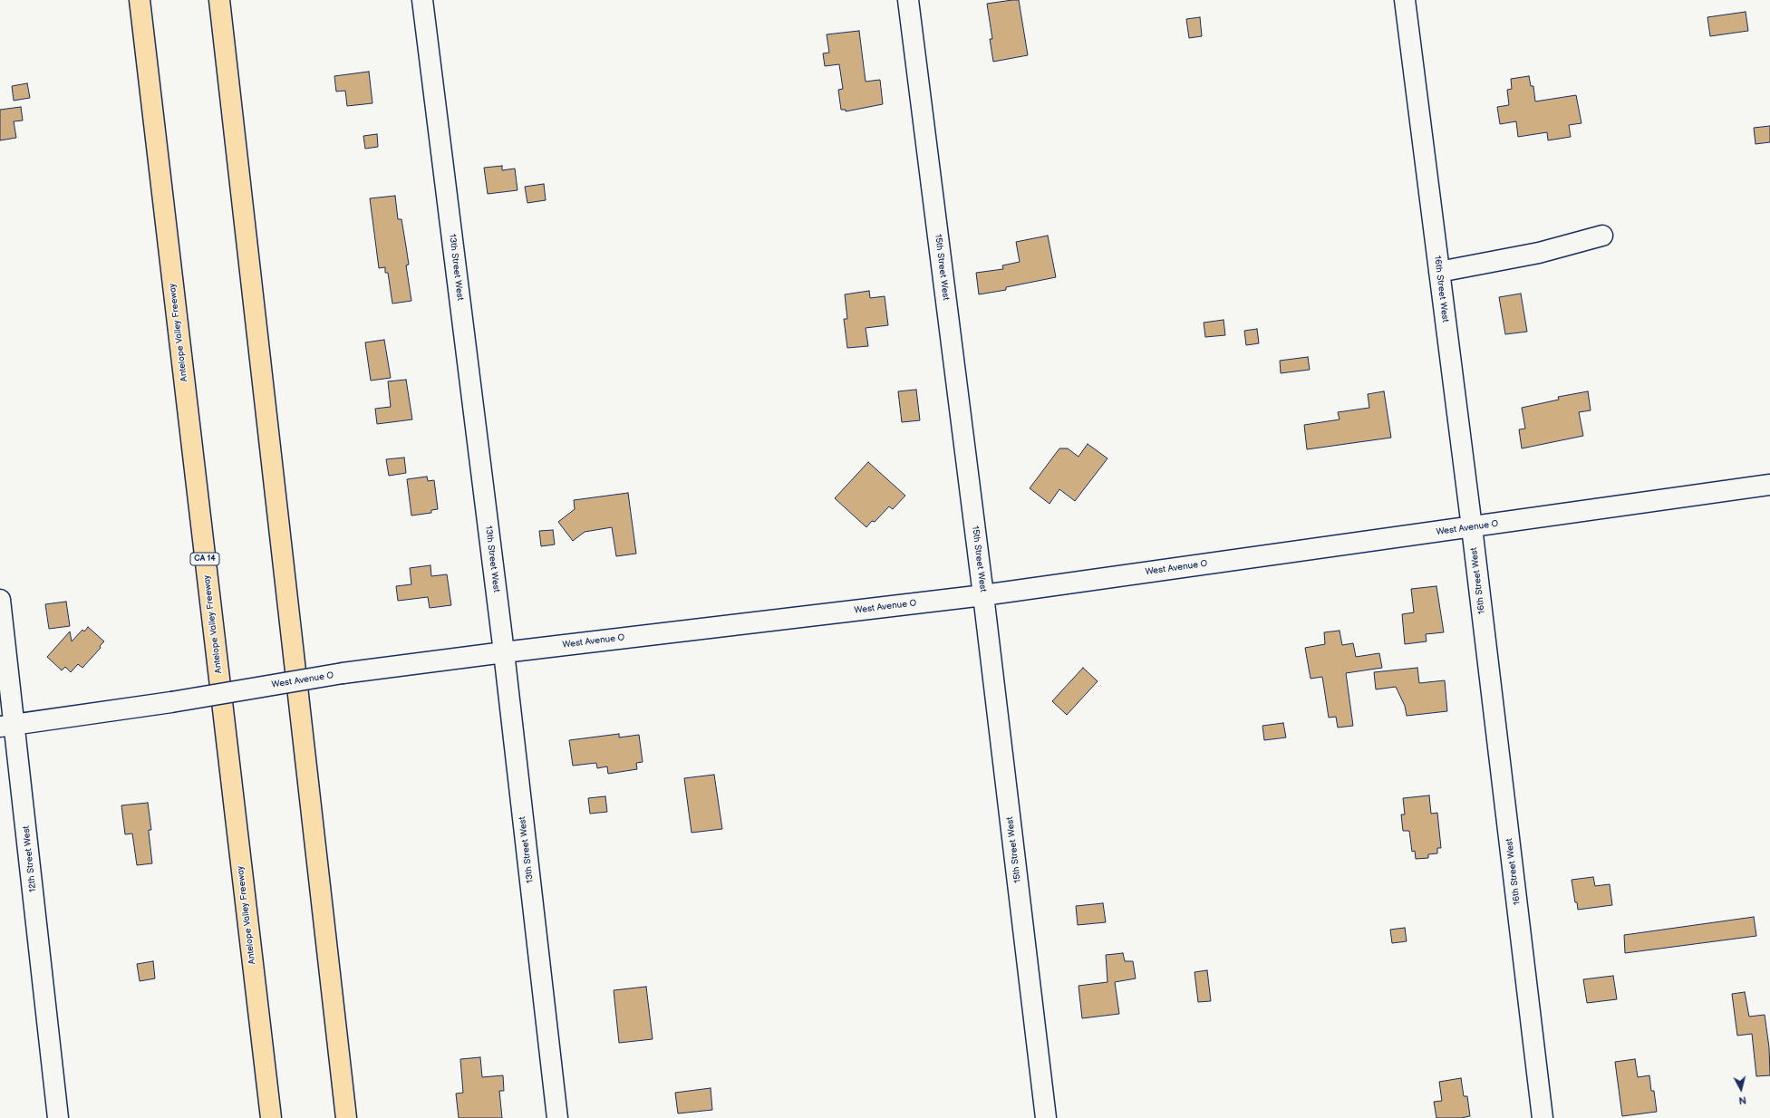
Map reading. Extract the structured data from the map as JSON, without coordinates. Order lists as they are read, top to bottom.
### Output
{
  "streets": {
    "highway": ["Antelope Valley Freeway", "CA 14"],
    "street": [
      "13th Street West",
      "15th Street West",
      "16th Street West",
      "West Avenue O",
      "12th Street West"
    ]
  },
  "crossings": [
    ["13th Street West", "West Avenue O"],
    ["15th Street West", "West Avenue O"],
    ["16th Street West", "West Avenue O"],
    ["West Avenue O", "12th Street West"]
  ],
  "north": "bottom"
}
